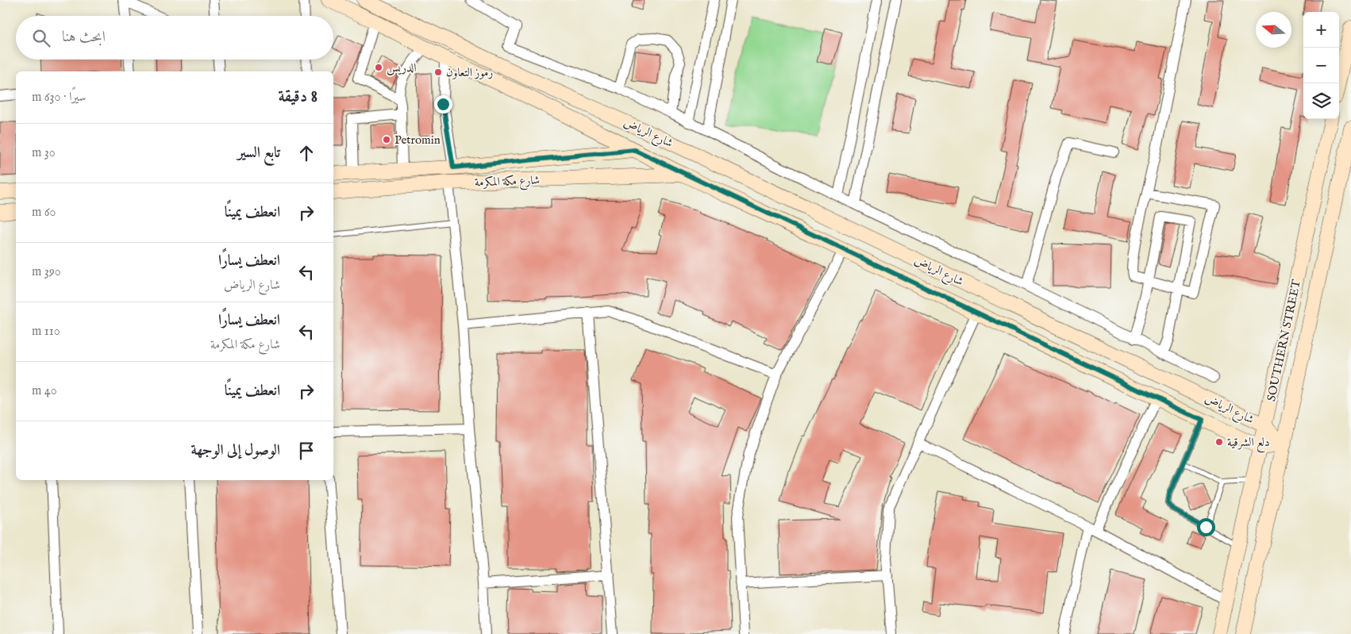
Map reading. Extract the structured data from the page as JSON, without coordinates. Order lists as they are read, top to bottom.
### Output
{
  "streets": {
    "main road": ["شارع الرياض", "شارع مكة المكرمة", "SOUTHERN STREET"]
  },
  "crossings": [
    ["شارع الرياض", "شارع مكة المكرمة"],
    ["شارع الرياض", "SOUTHERN STREET"]
  ],
  "places": [
    "الدريس",
    "رموز التعاون",
    "Petromin",
    "دلع الشرقية"
  ],
  "north": "left",
  "page": {
    "map_buttons": ["+", "−"],
    "search": "ابحث هنا",
    "heading": ["8 دقيقة", "سيرًا · 630 m"],
    "list": [
      ["تابع السير", "30 m"],
      ["انعطف يمينًا", "60 m"],
      ["انعطف يسارًا", "شارع الرياض", "390 m"],
      ["انعطف يسارًا", "شارع مكة المكرمة", "110 m"],
      ["انعطف يمينًا", "40 m"],
      "الوصول إلى الوجهة"
    ]
  }
}
